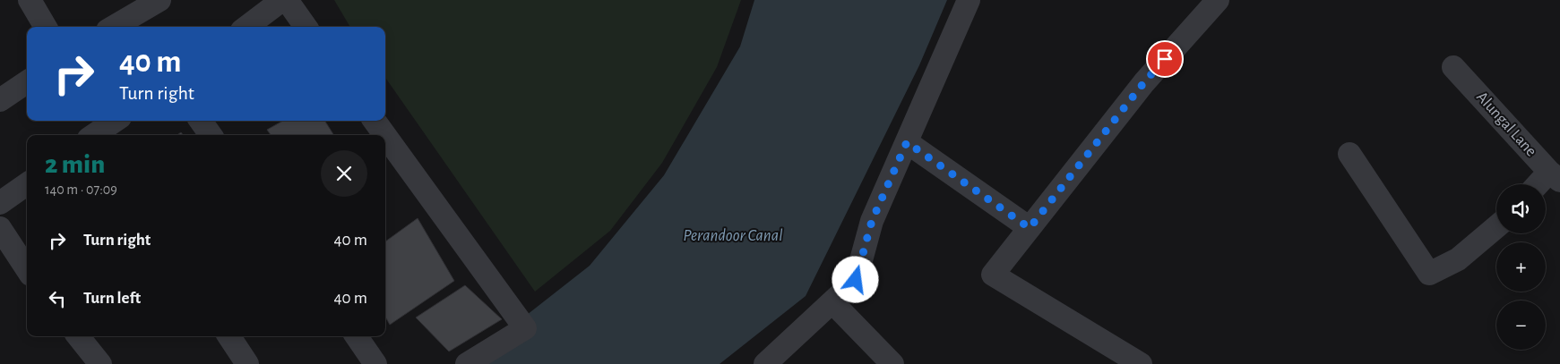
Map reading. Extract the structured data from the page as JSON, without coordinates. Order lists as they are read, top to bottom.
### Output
{
  "streets": {
    "street": ["Alungal Lane"]
  },
  "water": ["Perandoor Canal"],
  "page": {
    "turn": ["40 m", "Turn right"],
    "heading": ["2 min", "140 m · 07:09"],
    "map_buttons": ["+", "−"],
    "list": [
      {
        "name": "Turn right",
        "value": "40 m"
      },
      {
        "name": "Turn left",
        "value": "40 m"
      }
    ]
  }
}
